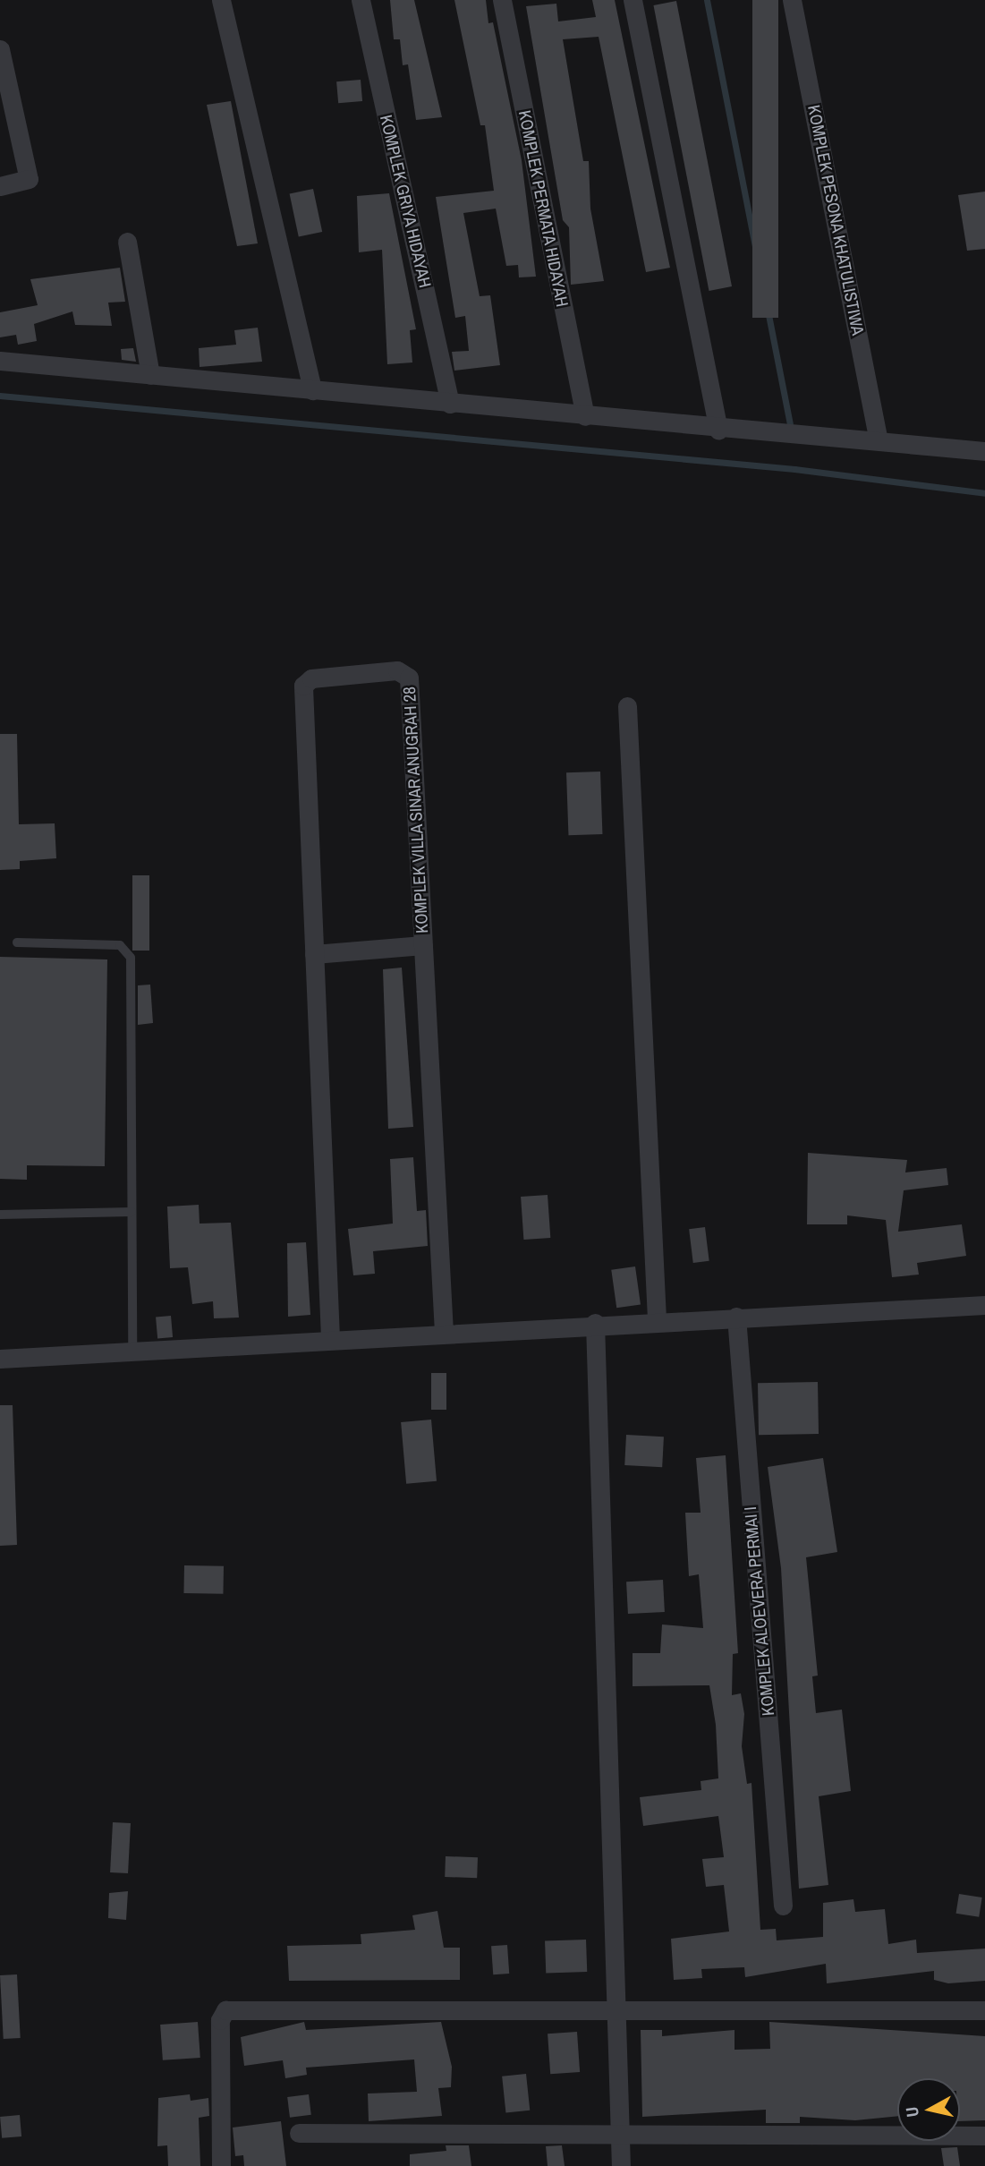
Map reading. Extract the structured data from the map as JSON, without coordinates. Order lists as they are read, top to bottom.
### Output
{
  "streets": {
    "street": [
      "KOMPLEK GRIYA HIDAYAH",
      "KOMPLEK PERMATA HIDAYAH",
      "KOMPLEK PESONA KHATULISTIWA",
      "KOMPLEK VILLA SINAR ANUGRAH 28",
      "KOMPLEK ALOEVERA PERMAI I"
    ]
  },
  "north": "left"
}
